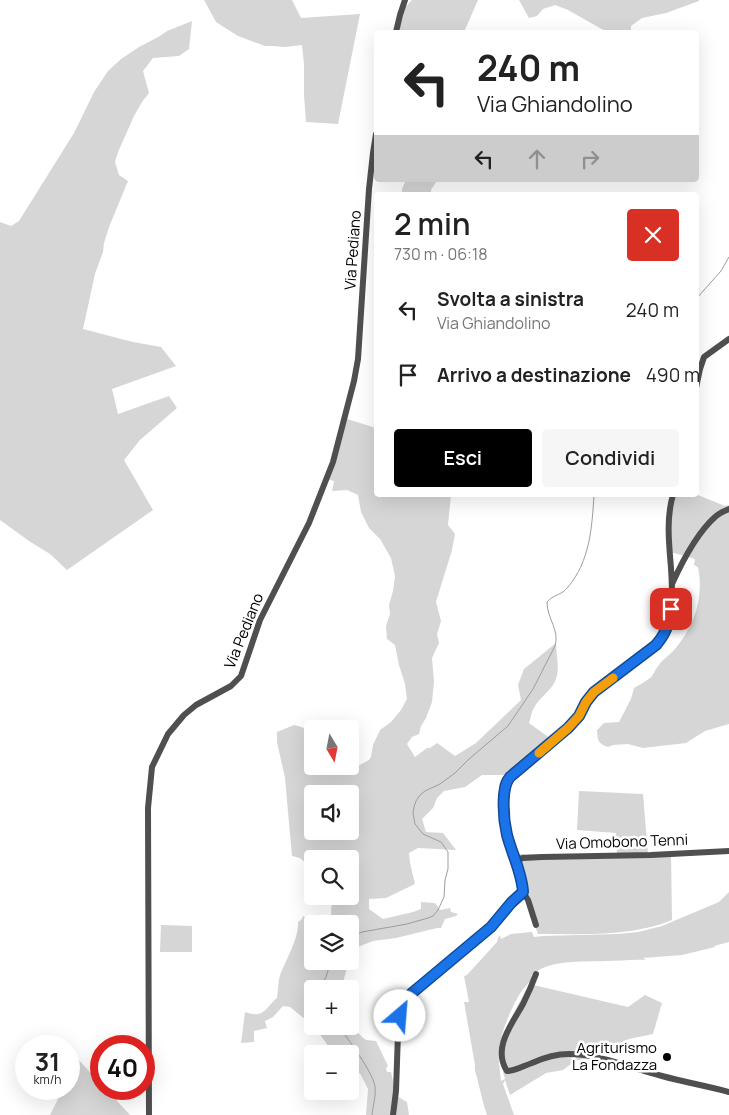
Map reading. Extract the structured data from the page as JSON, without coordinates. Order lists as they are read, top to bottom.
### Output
{
  "streets": {
    "street": ["Via Pediano", "Via Omobono Tenni"]
  },
  "places": ["Agriturismo La Fondazza"],
  "north": "bottom",
  "page": {
    "turn": ["240 m", "Via Ghiandolino"],
    "heading": ["2 min", "730 m · 06:18"],
    "list": [
      {
        "name": "Svolta a sinistra",
        "note": "Via Ghiandolino",
        "value": "240 m"
      },
      {
        "name": "Arrivo a destinazione",
        "value": "490 m"
      }
    ],
    "buttons": ["Esci", "Condividi"],
    "map_buttons": ["+", "−"],
    "speed": "31 km/h",
    "limit": "40"
  }
}
